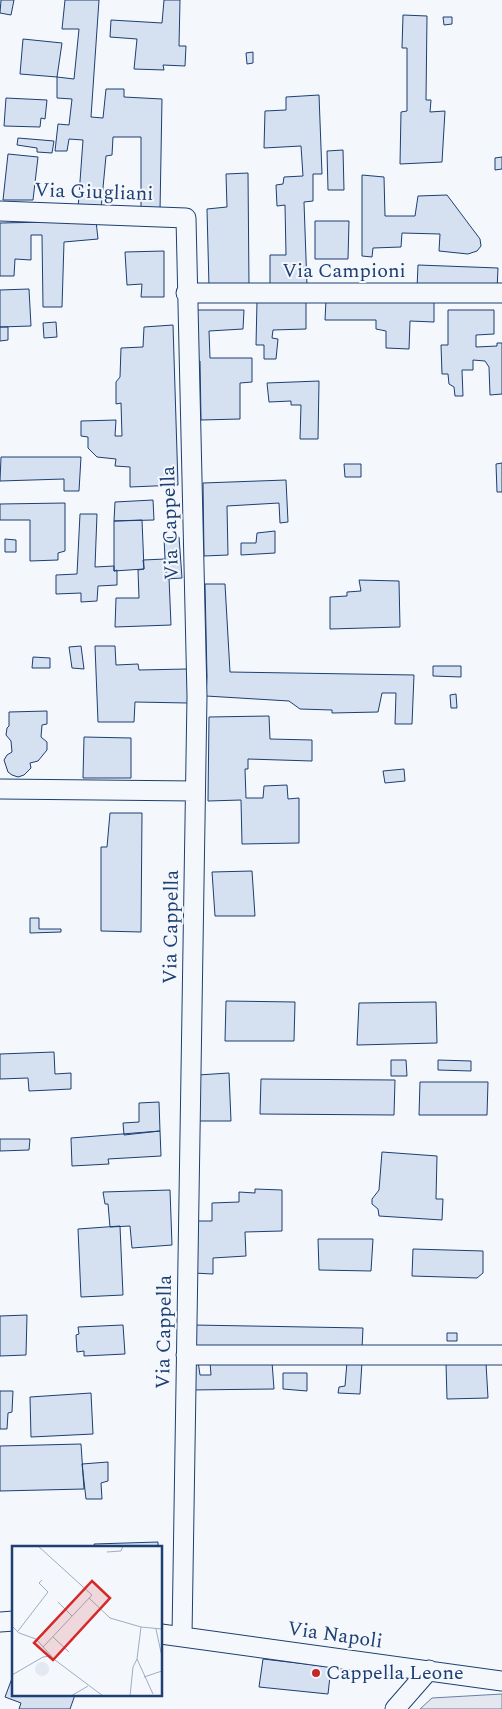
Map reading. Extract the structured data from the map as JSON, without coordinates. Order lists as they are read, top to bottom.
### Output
{
  "streets": {
    "street": [
      "Via Giugliani",
      "Via Campioni",
      "Via Cappella",
      "Via Napoli"
    ]
  },
  "crossings": [
    ["Via Giugliani", "Via Cappella"],
    ["Via Campioni", "Via Cappella"],
    ["Via Cappella", "Via Napoli"]
  ],
  "places": ["Cappella Leone"]
}
